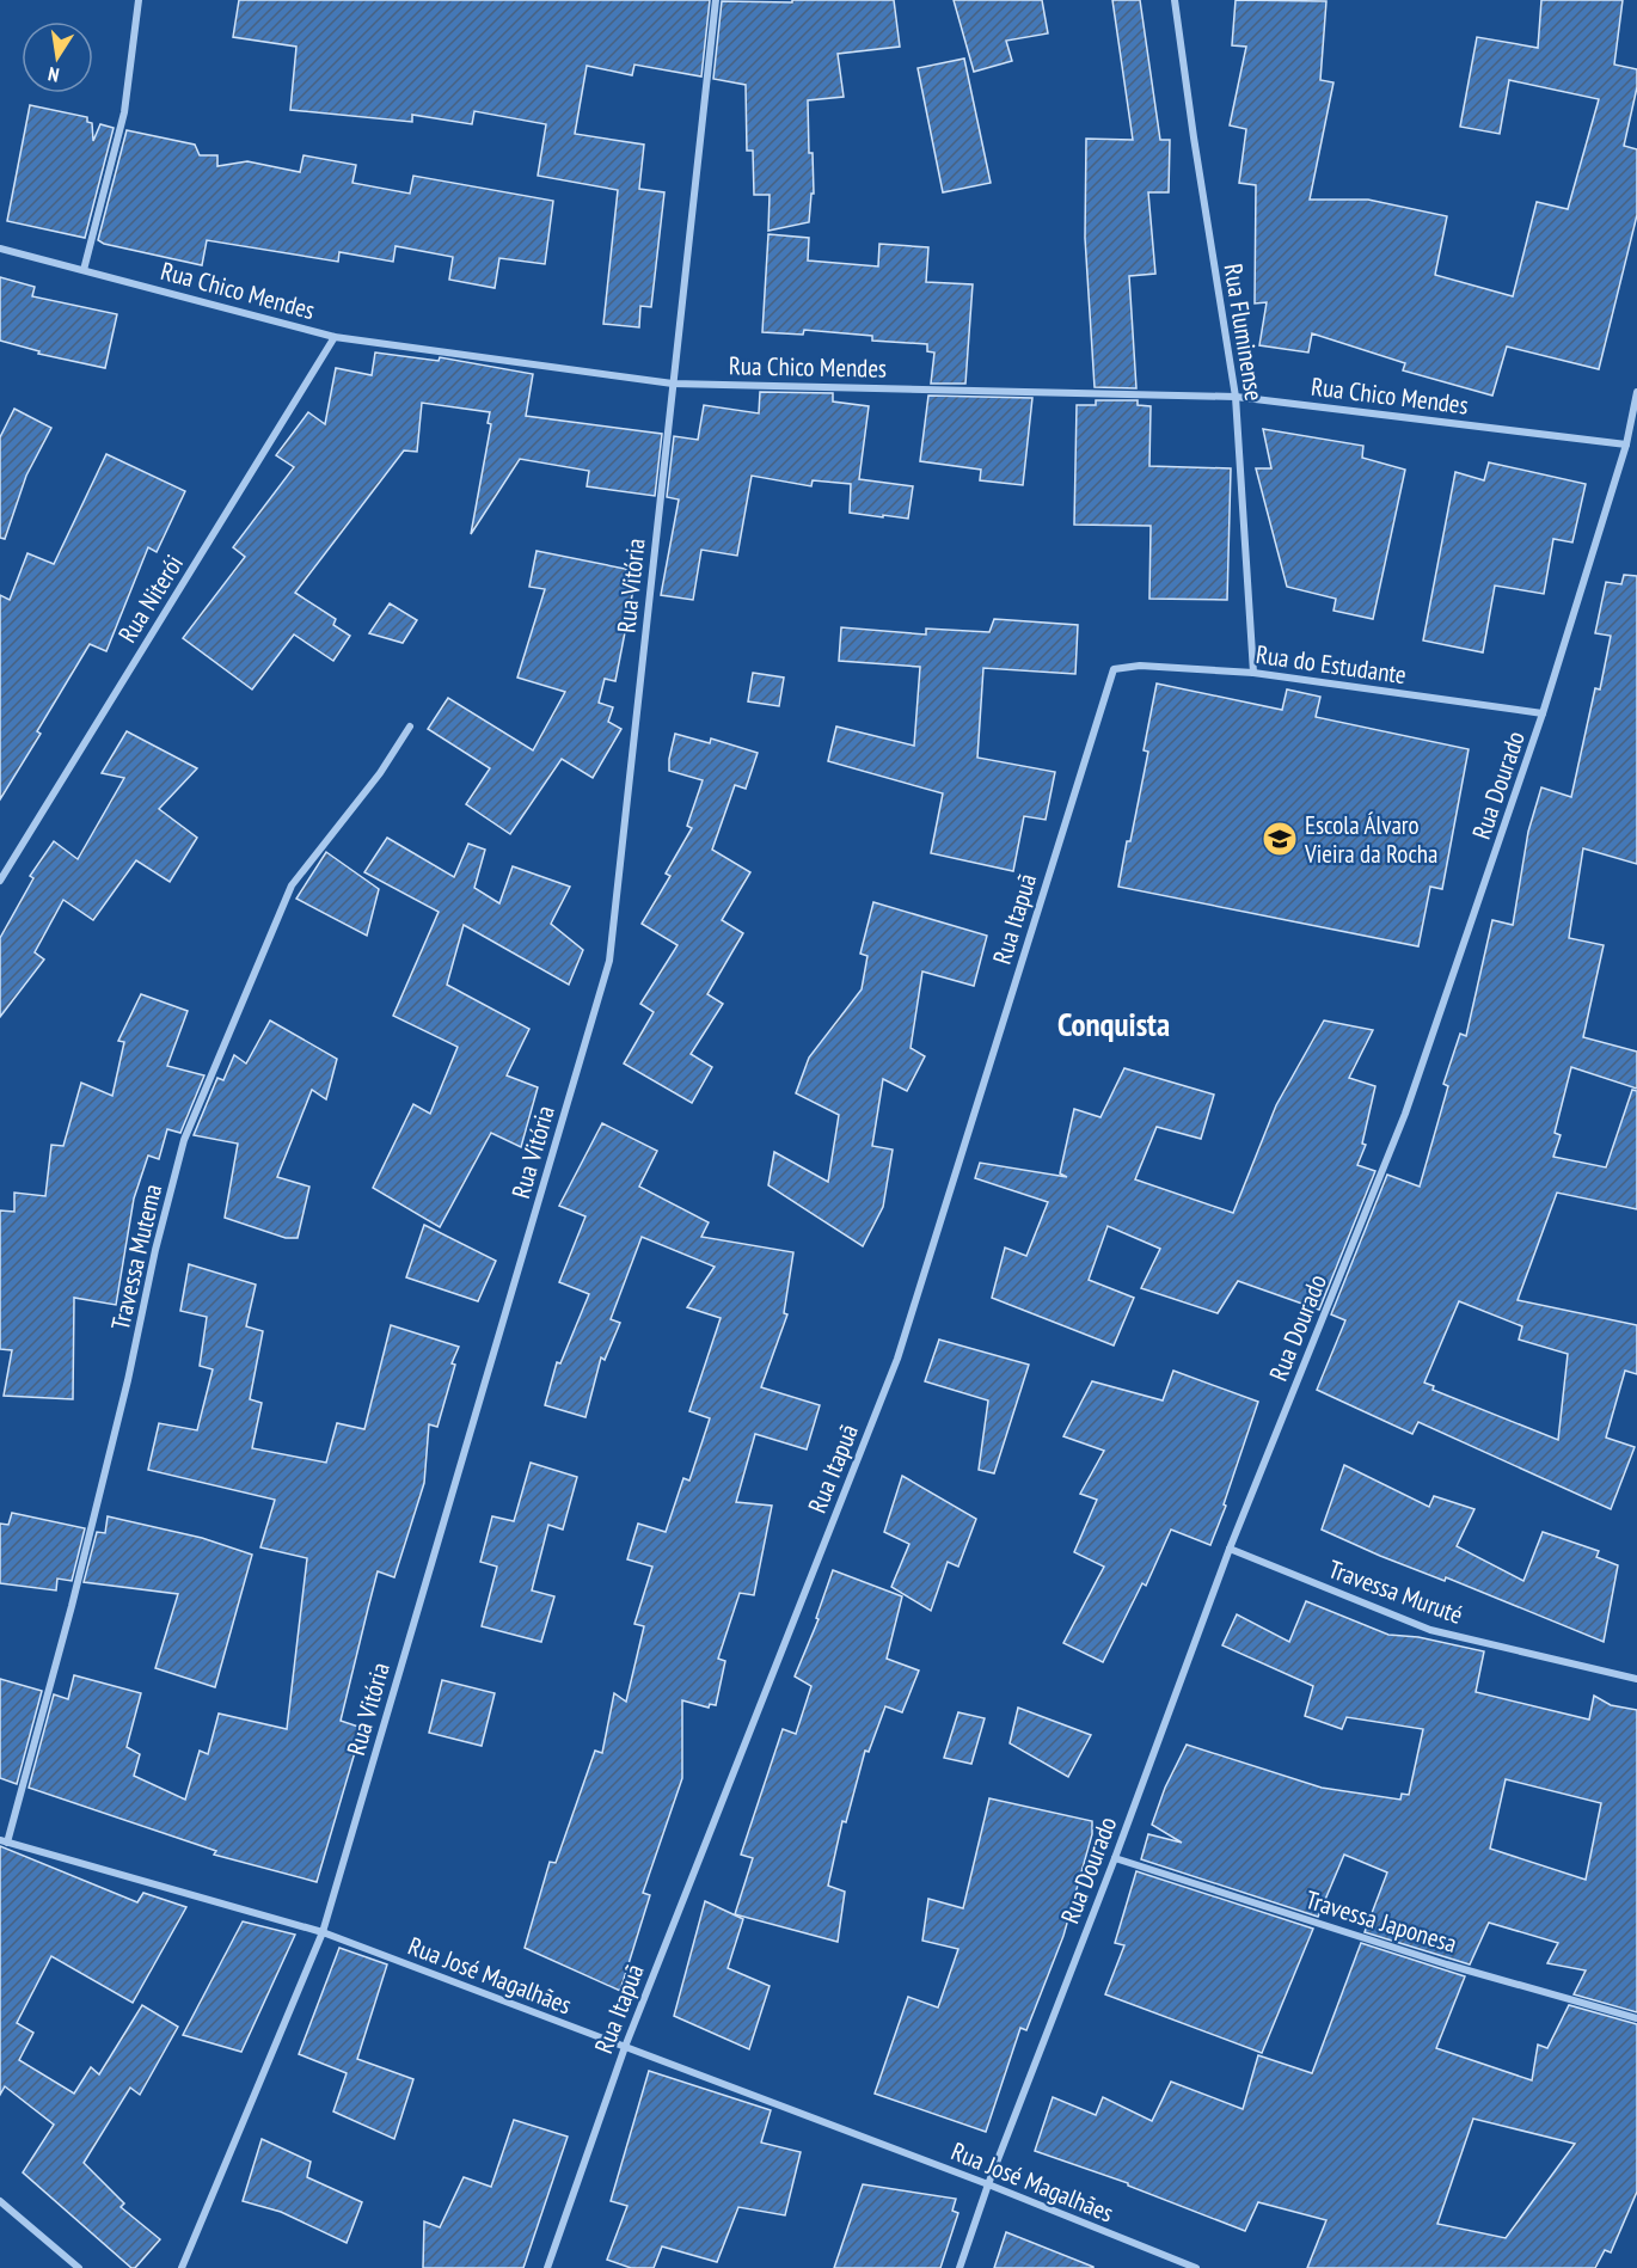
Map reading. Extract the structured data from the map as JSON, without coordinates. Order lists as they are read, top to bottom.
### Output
{
  "streets": {
    "street": [
      "Rua Chico Mendes",
      "Rua Fluminense",
      "Rua Vitória",
      "Rua Niterói",
      "Rua do Estudante",
      "Rua Dourado",
      "Rua Itapuã",
      "Travessa Mutema",
      "Travessa Muruté",
      "Travessa Japonesa",
      "Rua José Magalhães"
    ]
  },
  "crossings": [
    ["Rua Chico Mendes", "Rua Fluminense"],
    ["Rua Chico Mendes", "Rua Vitória"],
    ["Rua Chico Mendes", "Rua Niterói"],
    ["Rua Chico Mendes", "Rua Dourado"],
    ["Rua Fluminense", "Rua do Estudante"],
    ["Rua Vitória", "Rua José Magalhães"],
    ["Rua do Estudante", "Rua Dourado"],
    ["Rua do Estudante", "Rua Itapuã"],
    ["Rua Dourado", "Travessa Muruté"],
    ["Rua Dourado", "Travessa Japonesa"],
    ["Rua Dourado", "Rua José Magalhães"],
    ["Rua Itapuã", "Rua José Magalhães"],
    ["Travessa Mutema", "Rua José Magalhães"]
  ],
  "districts": ["Conquista"],
  "places": {
    "school or university": ["Escola Álvaro Vieira da Rocha"]
  },
  "north": "bottom"
}
